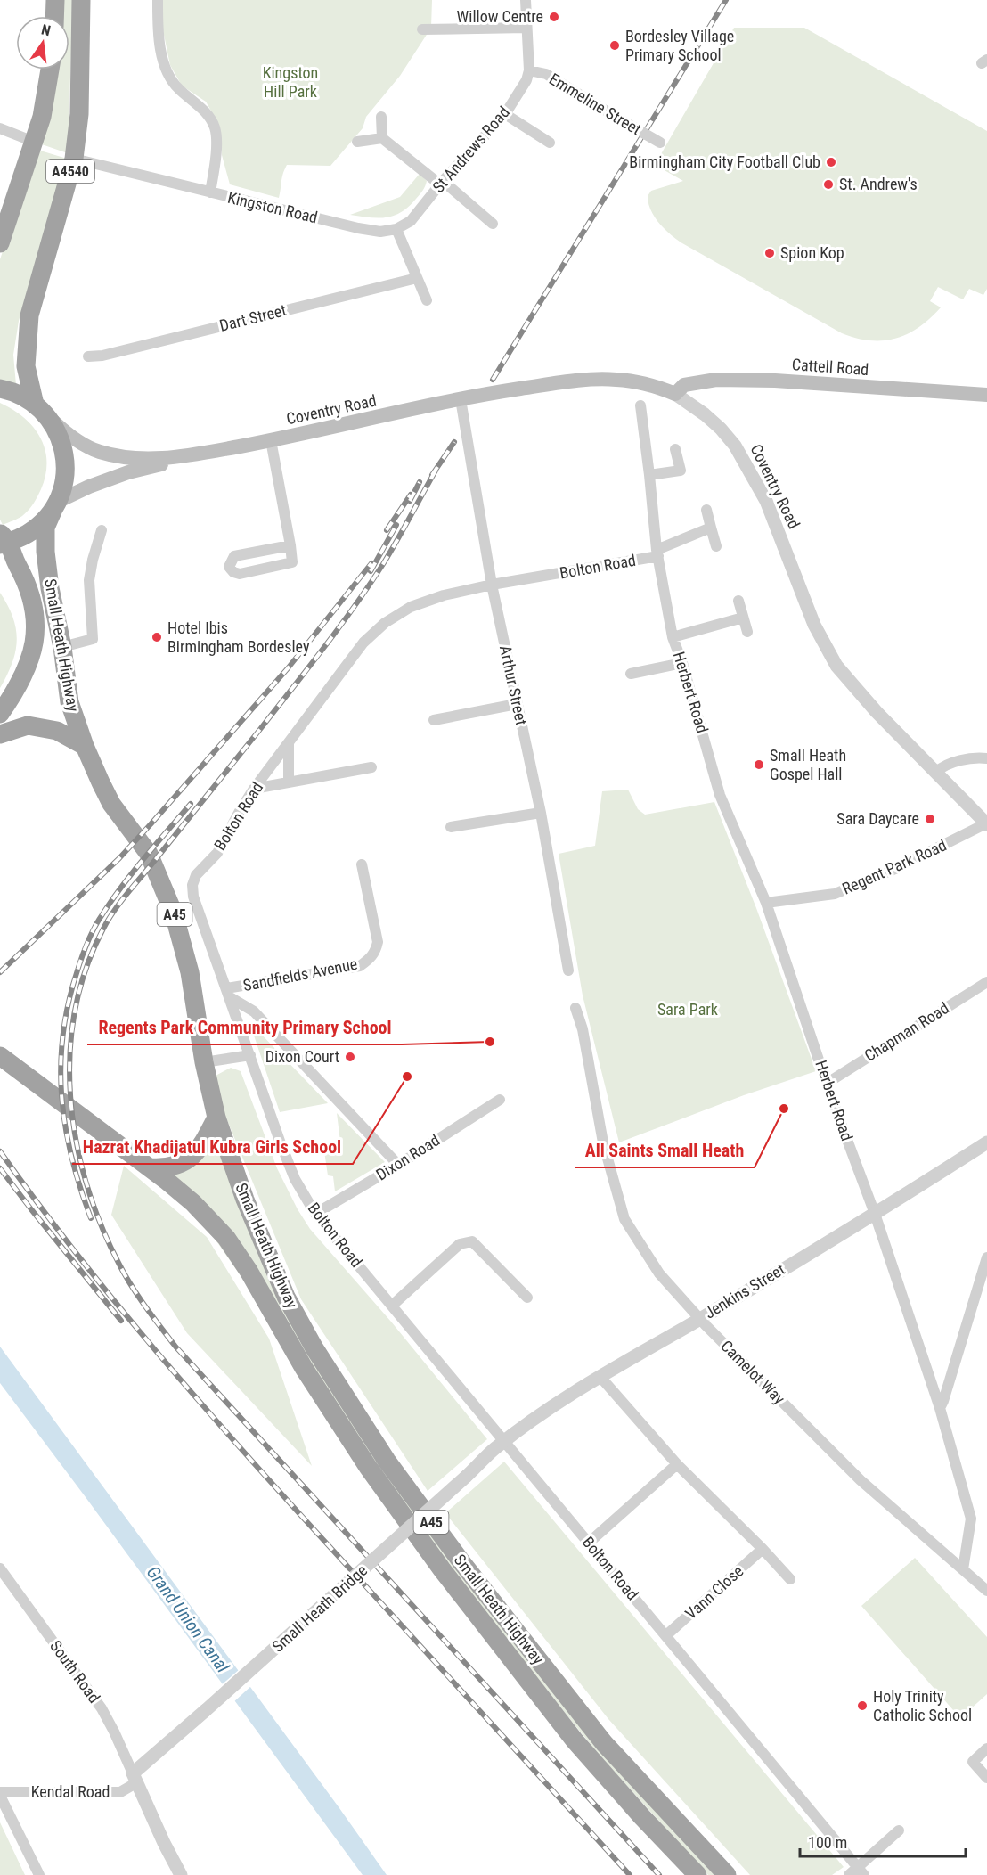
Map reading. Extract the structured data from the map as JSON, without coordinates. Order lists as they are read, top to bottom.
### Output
{
  "streets": {
    "highway": ["A4540", "Small Heath Highway", "A45"],
    "main road": ["Cattell Road", "Coventry Road"],
    "street": [
      "Emmeline Street",
      "St Andrews Road",
      "Kingston Road",
      "Dart Street",
      "Bolton Road",
      "Arthur Street",
      "Herbert Road",
      "Regent Park Road",
      "Sandfields Avenue",
      "Chapman Road",
      "Dixon Road",
      "Jenkins Street",
      "Camelot Way",
      "Vann Close",
      "Small Heath Bridge",
      "South Road",
      "Kendal Road"
    ]
  },
  "crossings": [
    ["Emmeline Street", "St Andrews Road"],
    ["St Andrews Road", "Kingston Road"],
    ["A4540", "Kingston Road"],
    ["A4540", "Coventry Road"],
    ["A4540", "Small Heath Highway"],
    ["Cattell Road", "Coventry Road"],
    ["Coventry Road", "Small Heath Highway"],
    ["Coventry Road", "Arthur Street"],
    ["Coventry Road", "Regent Park Road"],
    ["Bolton Road", "Arthur Street"],
    ["Bolton Road", "Herbert Road"],
    ["Bolton Road", "Sandfields Avenue"],
    ["Bolton Road", "Dixon Road"],
    ["Bolton Road", "Jenkins Street"],
    ["Bolton Road", "Vann Close"],
    ["Bolton Road", "Small Heath Bridge"],
    ["Herbert Road", "Regent Park Road"],
    ["Herbert Road", "Chapman Road"],
    ["Herbert Road", "Jenkins Street"],
    ["Herbert Road", "Camelot Way"],
    ["Jenkins Street", "Camelot Way"],
    ["Jenkins Street", "Small Heath Bridge"],
    ["Small Heath Bridge", "South Road"],
    ["Small Heath Bridge", "Kendal Road"],
    ["South Road", "Kendal Road"]
  ],
  "water": ["Grand Union Canal"],
  "parks": ["Kingston Hill Park", "Sara Park"],
  "places": [
    "Willow Centre",
    "Bordesley Village Primary School",
    "Birmingham City Football Club",
    "St. Andrew's",
    "Spion Kop",
    "Hotel Ibis Birmingham Bordesley",
    "Small Heath Gospel Hall",
    "Sara Daycare",
    "Regents Park Community Primary School",
    "Dixon Court",
    "Hazrat Khadijatul Kubra Girls School",
    "All Saints Small Heath",
    "Holy Trinity Catholic School"
  ],
  "scale_bar": "100 m",
  "north": "top"
}
